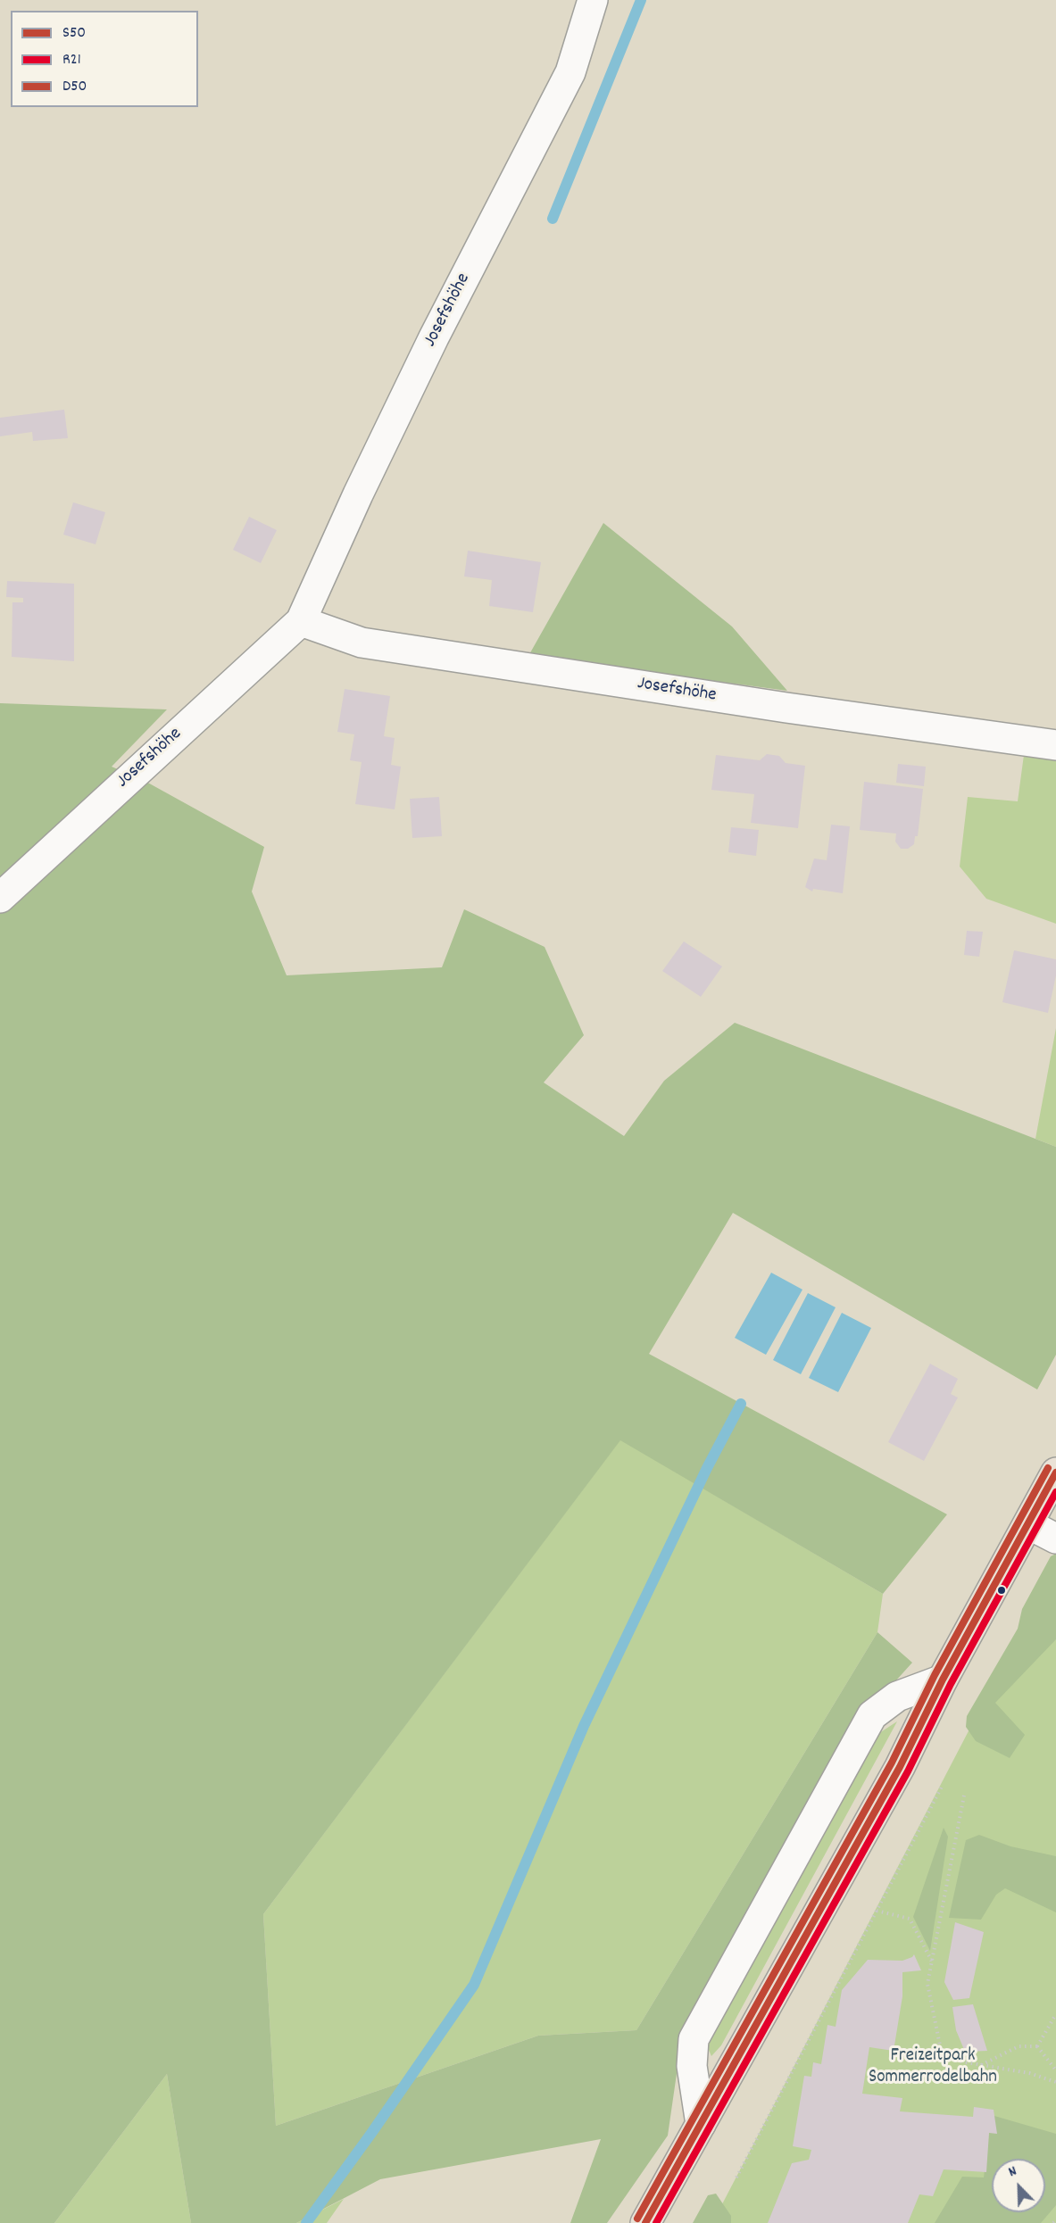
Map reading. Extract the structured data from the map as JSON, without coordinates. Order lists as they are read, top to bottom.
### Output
{
  "streets": {
    "street": ["Josefshöhe"]
  },
  "parks": ["Freizeitpark Sommerrodelbahn"],
  "lines": ["transit line D50", "transit line S50", "transit line R21"],
  "legend": ["S50", "R21", "D50"],
  "north": "top left"
}
